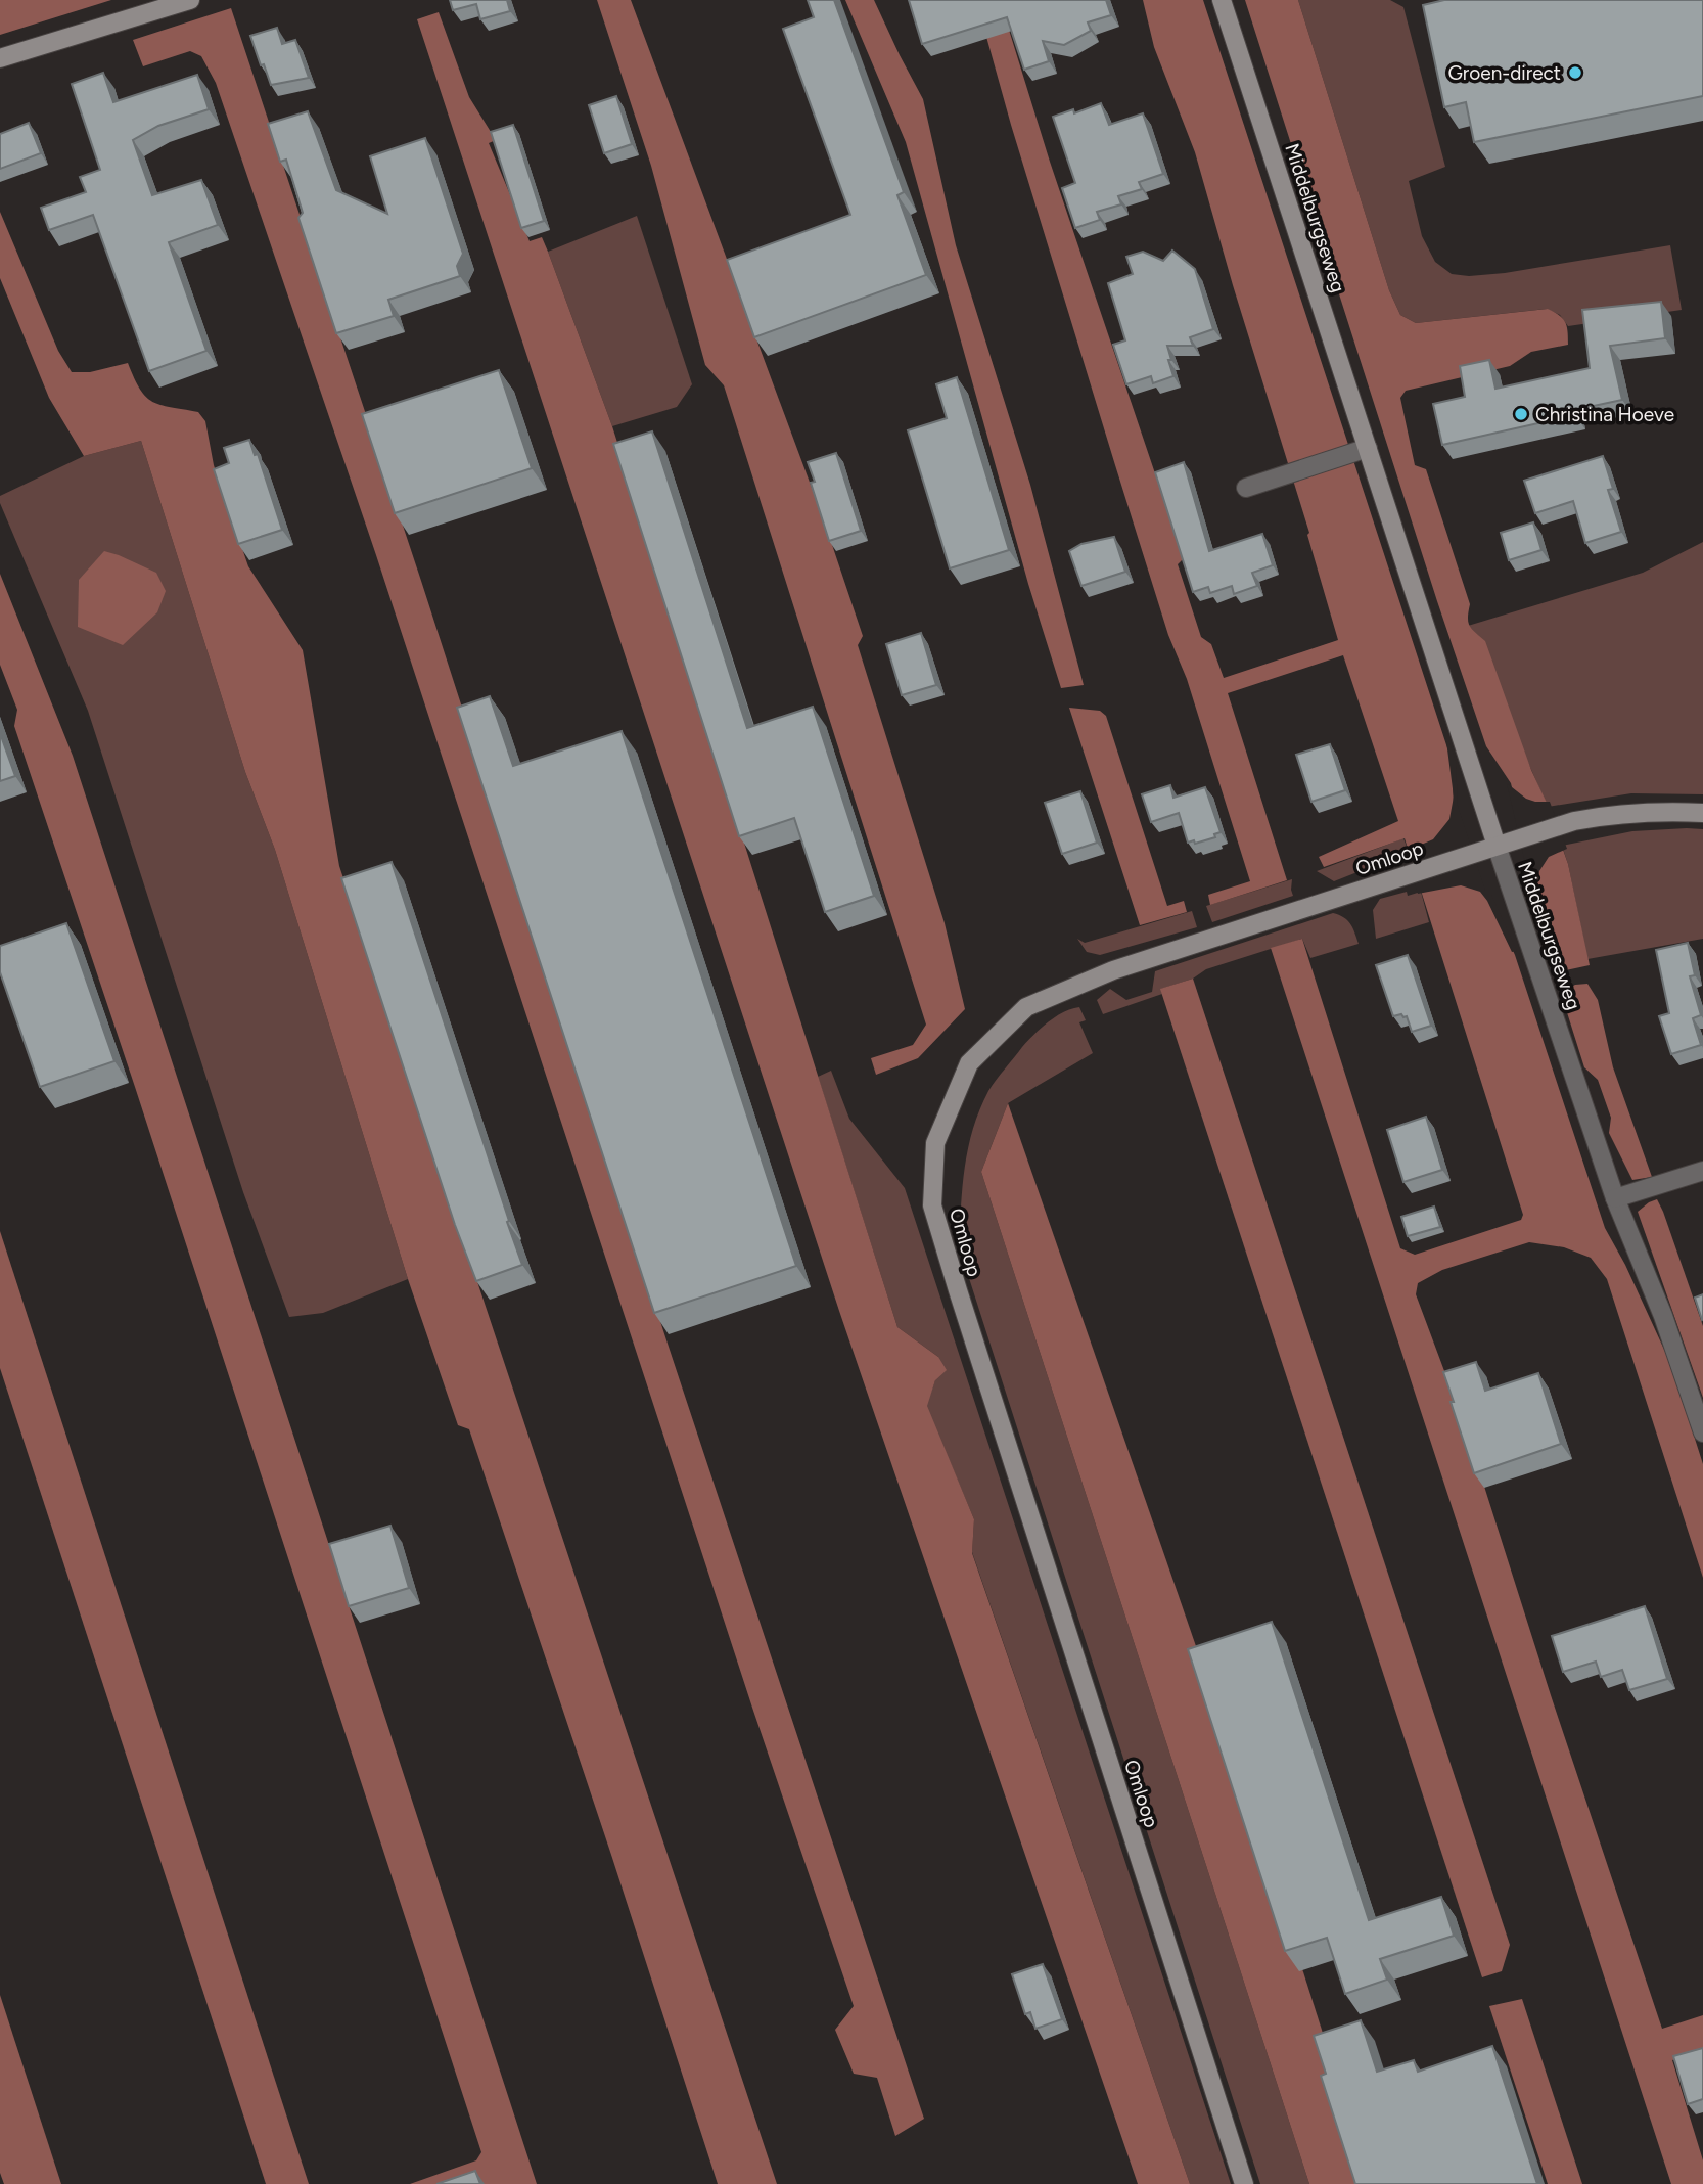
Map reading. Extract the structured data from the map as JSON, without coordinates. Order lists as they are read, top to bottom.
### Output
{
  "streets": {
    "street": ["Middelburgseweg", "Omloop"]
  },
  "crossings": [
    ["Middelburgseweg", "Omloop"]
  ],
  "places": ["Groen-direct", "Christina Hoeve"]
}
